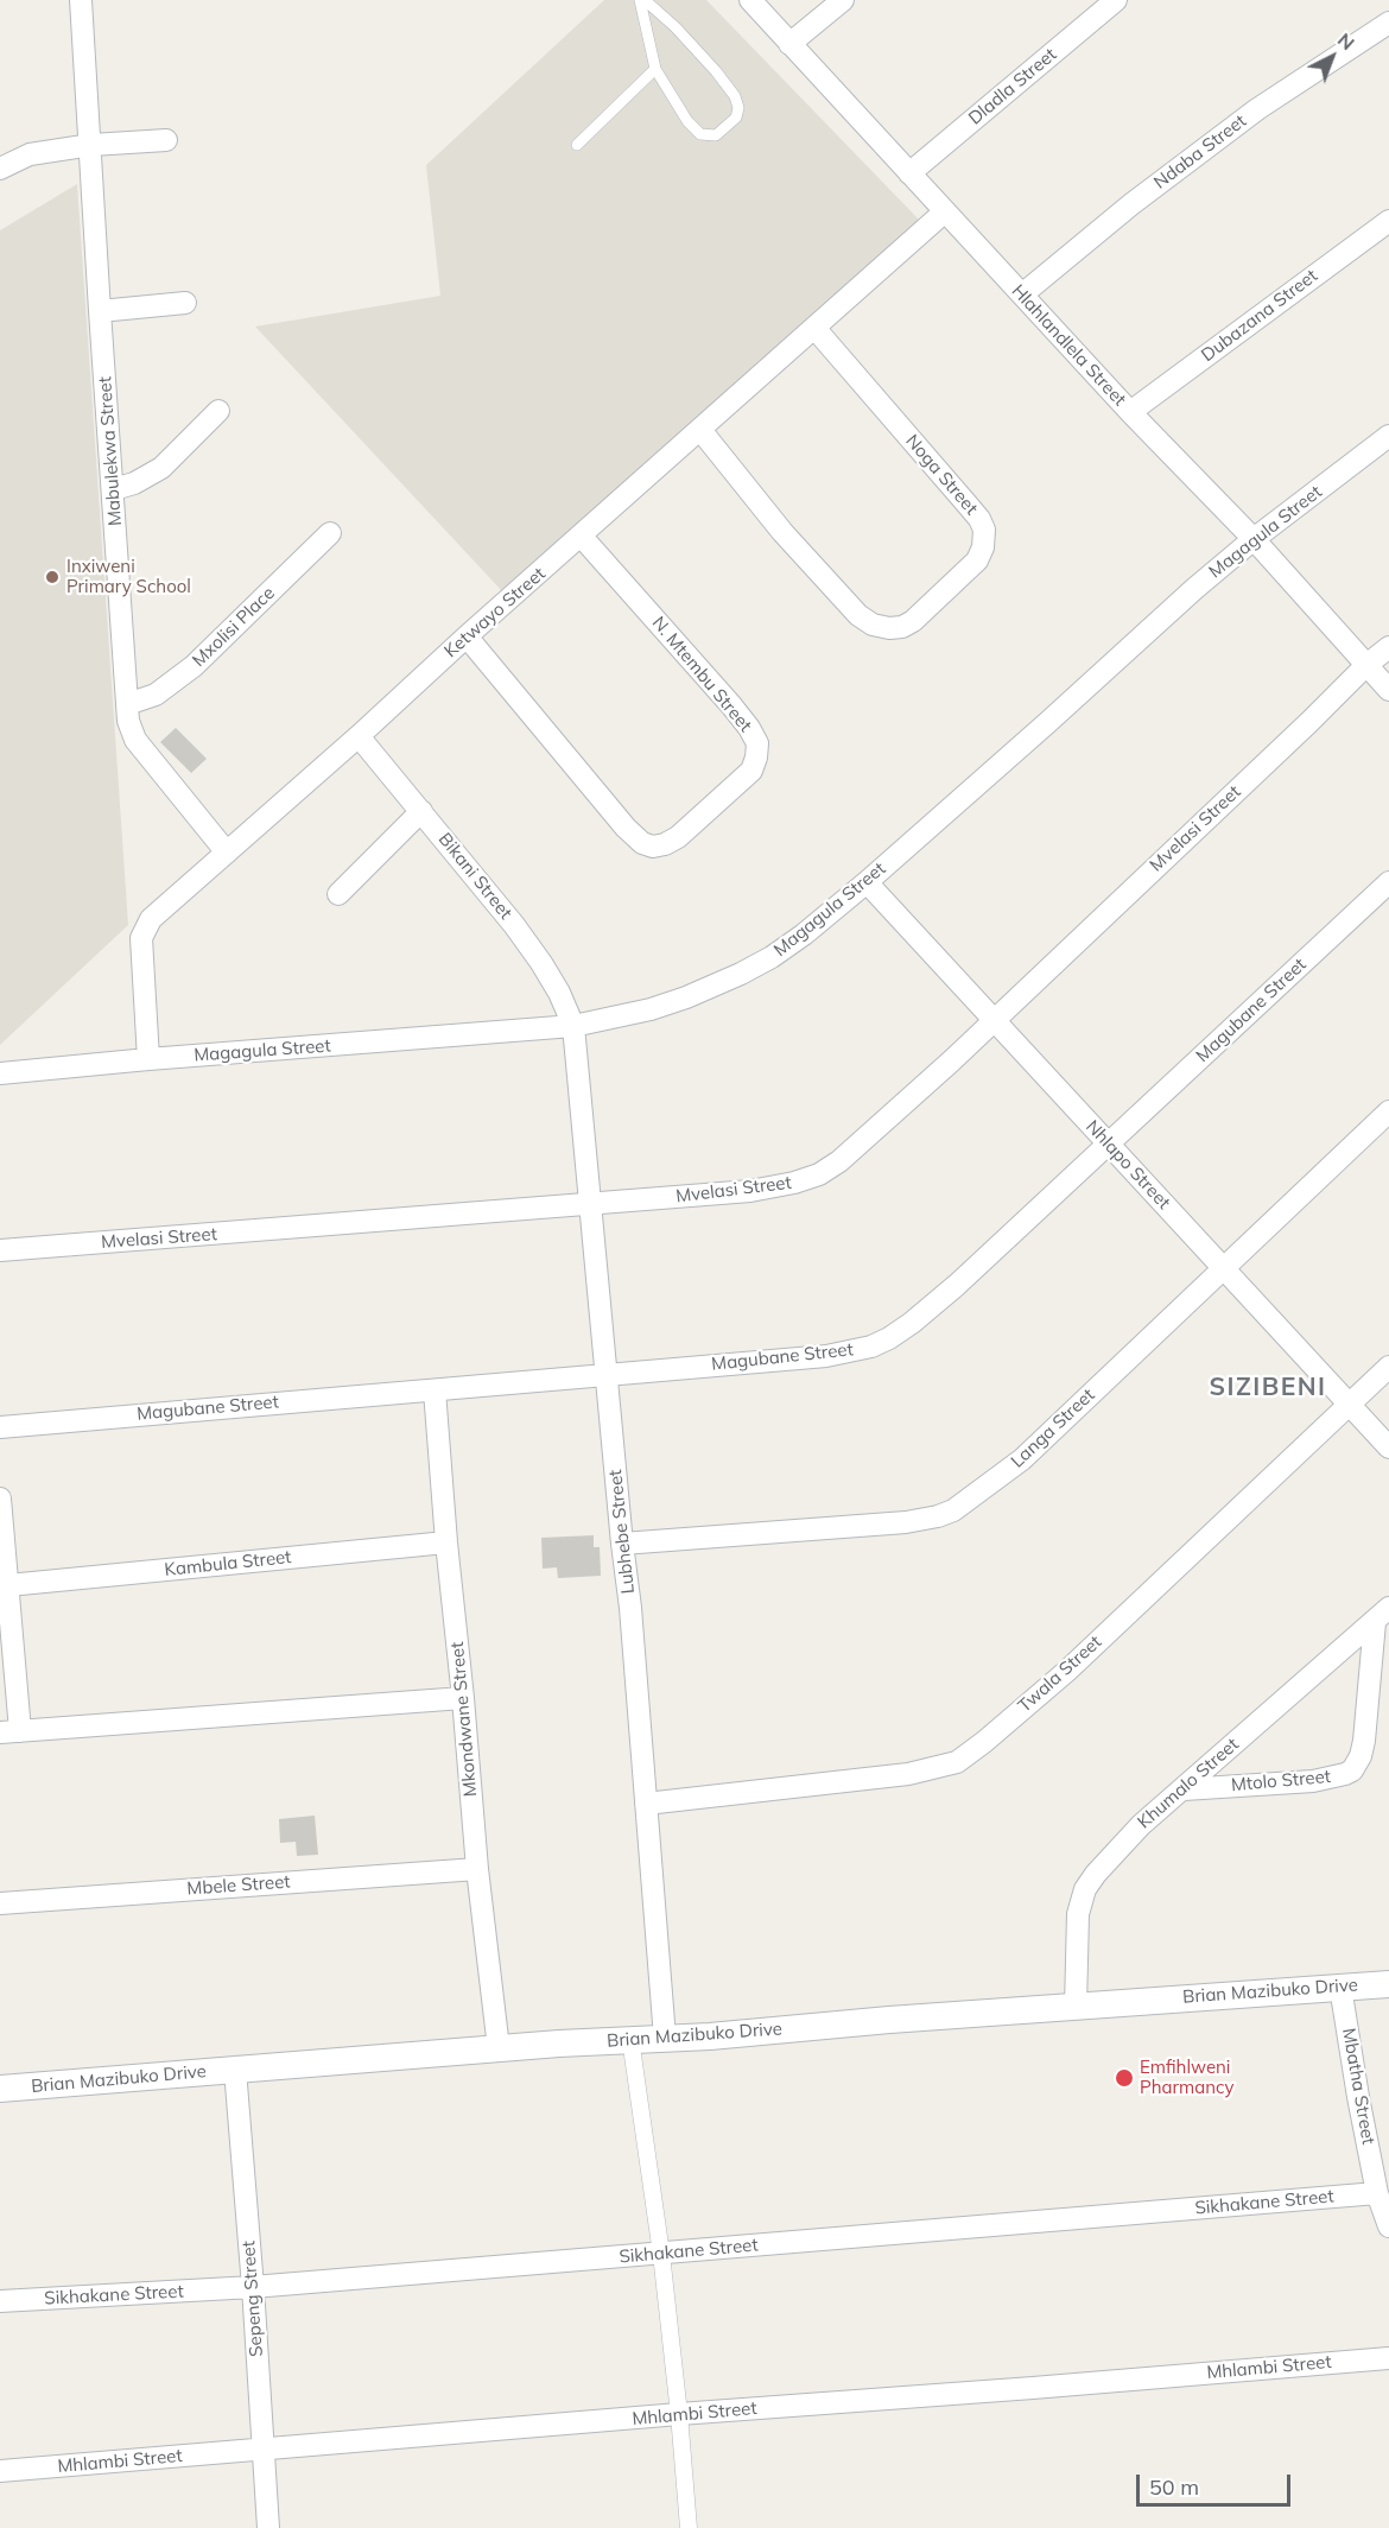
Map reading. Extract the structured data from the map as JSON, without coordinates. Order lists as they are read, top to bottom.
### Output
{
  "streets": {
    "street": [
      "Dladla Street",
      "Ndaba Street",
      "Dubazana Street",
      "Hlahlandlela Street",
      "Mabulekwa Street",
      "Noga Street",
      "Magagula Street",
      "Ketwayo Street",
      "Mxolisi Place",
      "N. Mtembu Street",
      "Mvelasi Street",
      "Bikani Street",
      "Magubane Street",
      "Nhlapo Street",
      "Langa Street",
      "Lubhebe Street",
      "Kambula Street",
      "Twala Street",
      "Mkondwane Street",
      "Mtolo Street",
      "Khumalo Street",
      "Mbele Street",
      "Brian Mazibuko Drive",
      "Mbatha Street",
      "Sikhakane Street",
      "Sepeng Street",
      "Mhlambi Street"
    ]
  },
  "crossings": [
    ["Dladla Street", "Hlahlandlela Street"],
    ["Ndaba Street", "Hlahlandlela Street"],
    ["Dubazana Street", "Hlahlandlela Street"],
    ["Hlahlandlela Street", "Magagula Street"],
    ["Hlahlandlela Street", "Ketwayo Street"],
    ["Hlahlandlela Street", "Mvelasi Street"],
    ["Mabulekwa Street", "Ketwayo Street"],
    ["Mabulekwa Street", "Mxolisi Place"],
    ["Noga Street", "Ketwayo Street"],
    ["Magagula Street", "Ketwayo Street"],
    ["Magagula Street", "Bikani Street"],
    ["Magagula Street", "Nhlapo Street"],
    ["Magagula Street", "Lubhebe Street"],
    ["Ketwayo Street", "N. Mtembu Street"],
    ["Ketwayo Street", "Bikani Street"],
    ["Mvelasi Street", "Nhlapo Street"],
    ["Mvelasi Street", "Lubhebe Street"],
    ["Bikani Street", "Lubhebe Street"],
    ["Magubane Street", "Nhlapo Street"],
    ["Magubane Street", "Lubhebe Street"],
    ["Magubane Street", "Mkondwane Street"],
    ["Nhlapo Street", "Langa Street"],
    ["Nhlapo Street", "Twala Street"],
    ["Langa Street", "Lubhebe Street"],
    ["Lubhebe Street", "Twala Street"],
    ["Lubhebe Street", "Brian Mazibuko Drive"],
    ["Kambula Street", "Mkondwane Street"],
    ["Mkondwane Street", "Mbele Street"],
    ["Mkondwane Street", "Brian Mazibuko Drive"],
    ["Mtolo Street", "Khumalo Street"],
    ["Khumalo Street", "Brian Mazibuko Drive"],
    ["Brian Mazibuko Drive", "Mbatha Street"],
    ["Brian Mazibuko Drive", "Sepeng Street"],
    ["Mbatha Street", "Sikhakane Street"],
    ["Sikhakane Street", "Sepeng Street"],
    ["Sepeng Street", "Mhlambi Street"]
  ],
  "districts": ["SIZIBENI"],
  "places": ["Inxiweni Primary School", "Emfihlweni Pharmancy"],
  "scale_bar": "50 m",
  "north": "top right"
}
